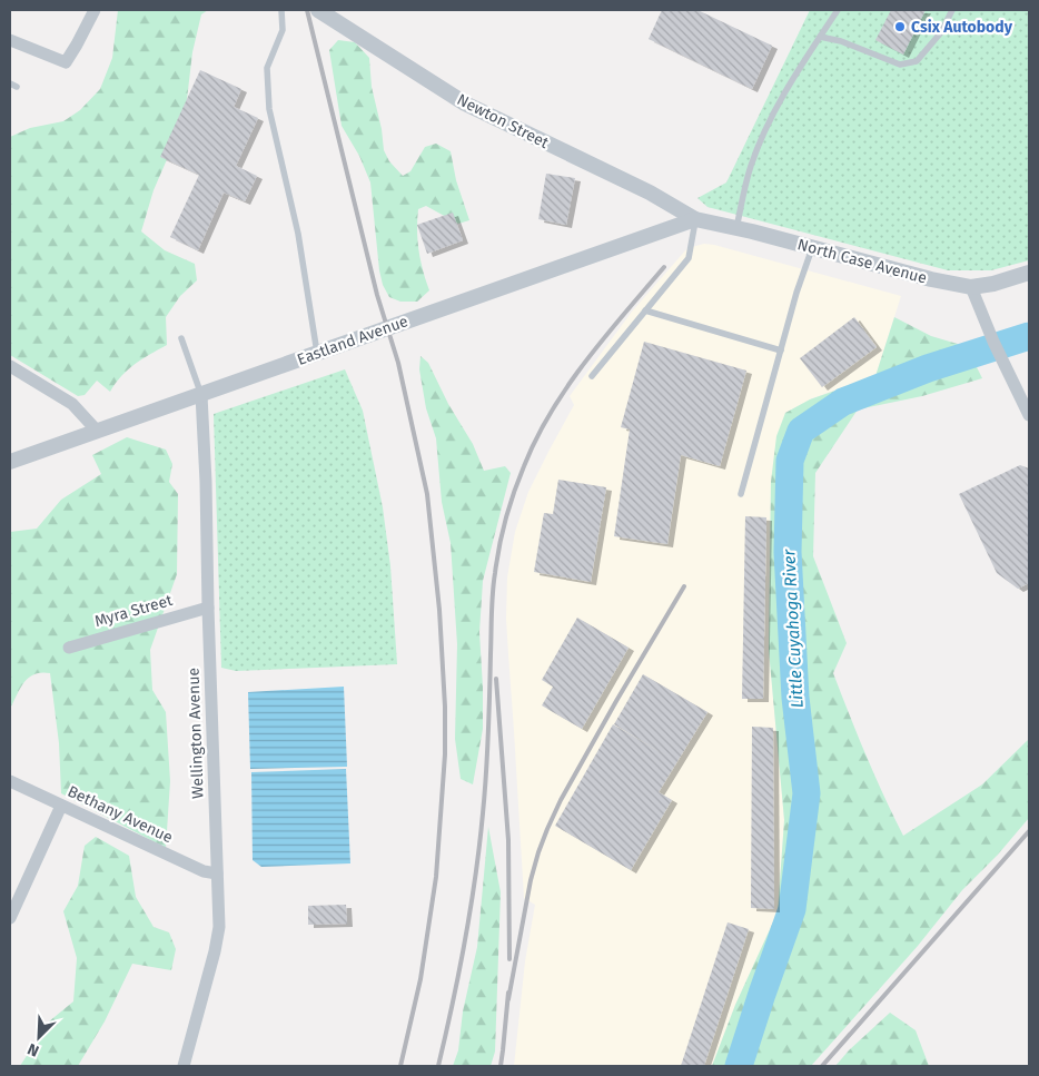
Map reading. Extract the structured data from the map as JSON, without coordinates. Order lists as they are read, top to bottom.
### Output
{
  "streets": {
    "street": [
      "Newton Street",
      "North Case Avenue",
      "Eastland Avenue",
      "Myra Street",
      "Wellington Avenue",
      "Bethany Avenue"
    ]
  },
  "crossings": [
    ["Newton Street", "North Case Avenue"],
    ["Newton Street", "Eastland Avenue"],
    ["North Case Avenue", "Eastland Avenue"],
    ["Eastland Avenue", "Wellington Avenue"],
    ["Myra Street", "Wellington Avenue"],
    ["Wellington Avenue", "Bethany Avenue"]
  ],
  "water": ["Little Cuyahoga River"],
  "places": ["Csix Autobody"],
  "north": "bottom left"
}
